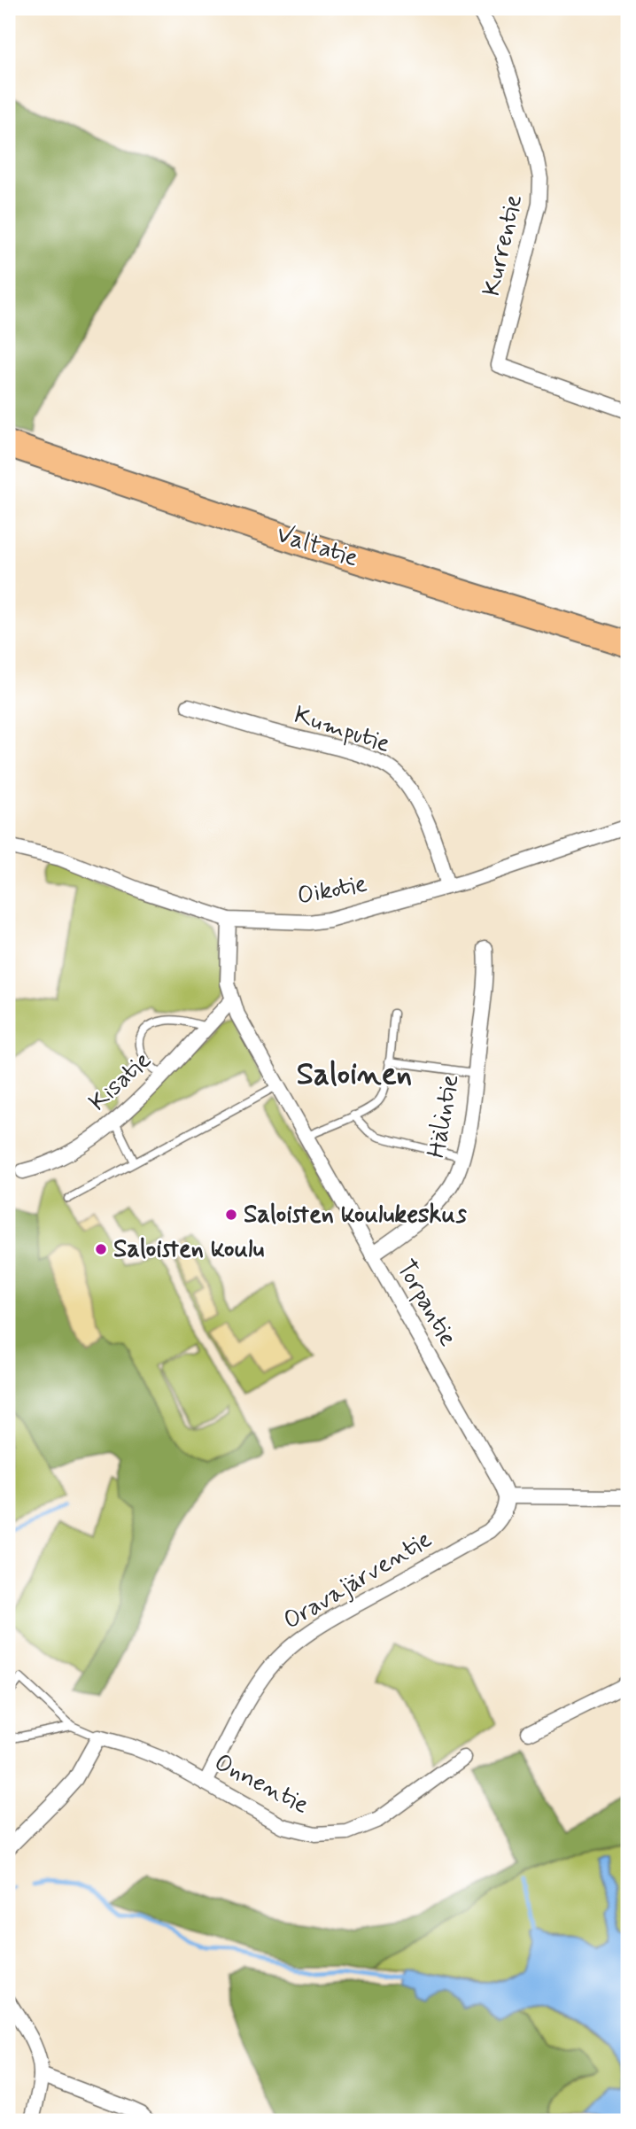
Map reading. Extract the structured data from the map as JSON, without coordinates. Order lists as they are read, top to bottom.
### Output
{
  "streets": {
    "highway": ["Valtatie"],
    "street": [
      "Kurrentie",
      "Kumputie",
      "Oikotie",
      "Kisatie",
      "Hälintie",
      "Torpantie",
      "Oravajärventie",
      "Onnentie"
    ]
  },
  "crossings": [
    ["Kumputie", "Oikotie"],
    ["Oikotie", "Torpantie"],
    ["Kisatie", "Torpantie"],
    ["Hälintie", "Torpantie"],
    ["Torpantie", "Oravajärventie"],
    ["Oravajärventie", "Onnentie"]
  ],
  "districts": ["Saloinen"],
  "places": ["Saloisten koulukeskus", "Saloisten koulu"]
}
